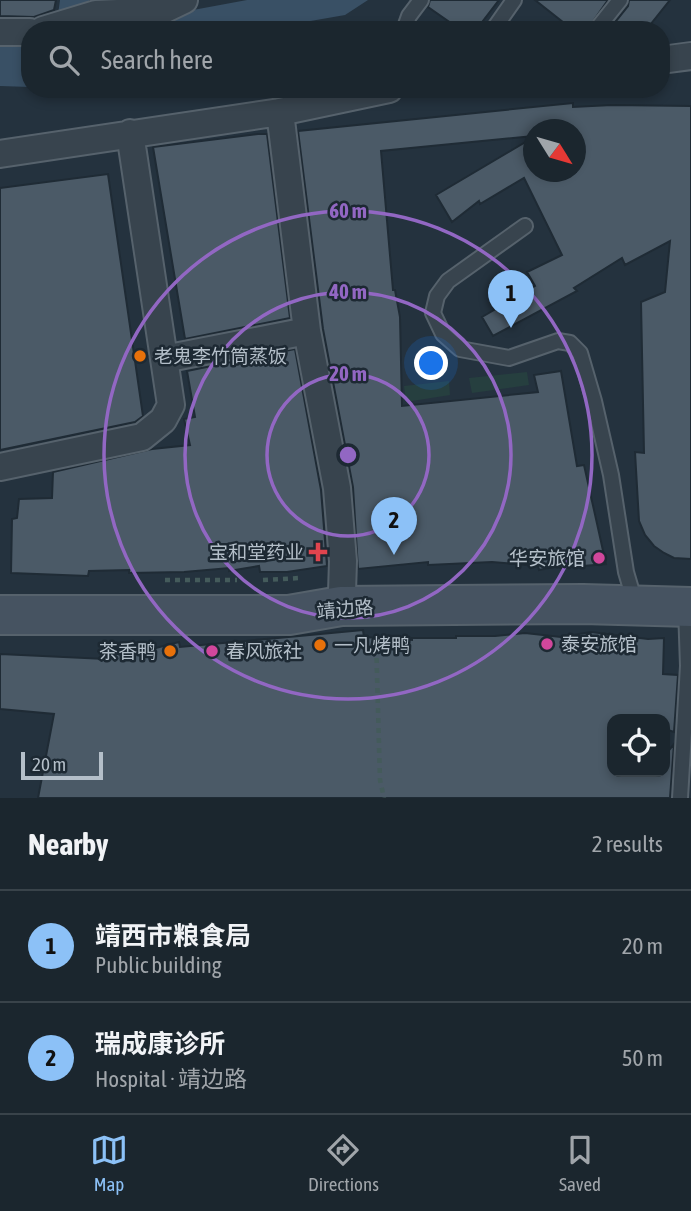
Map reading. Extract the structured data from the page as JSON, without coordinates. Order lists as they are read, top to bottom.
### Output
{
  "streets": {
    "main road": ["靖边路"]
  },
  "places": {
    "other": [
      "老鬼李竹筒蒸饭",
      "华安旅馆",
      "泰安旅馆",
      "一凡烤鸭",
      "茶香鸭",
      "春风旅社"
    ],
    "health": ["宝和堂药业"]
  },
  "scale_bar": "20 m",
  "north": "bottom right",
  "page": {
    "search": "Search here",
    "pins": ["1", "2"],
    "scale": "20 m",
    "heading": ["Nearby", "2 results"],
    "list": [
      {
        "mark": "1",
        "name": "靖西市粮食局",
        "note": "Public building",
        "value": "20 m"
      },
      {
        "mark": "2",
        "name": "瑞成康诊所",
        "note": "Hospital · 靖边路",
        "value": "50 m"
      }
    ],
    "nav": ["Map", "Directions", "Saved"]
  },
  "rings": ["60 m", "40 m", "20 m"]
}
